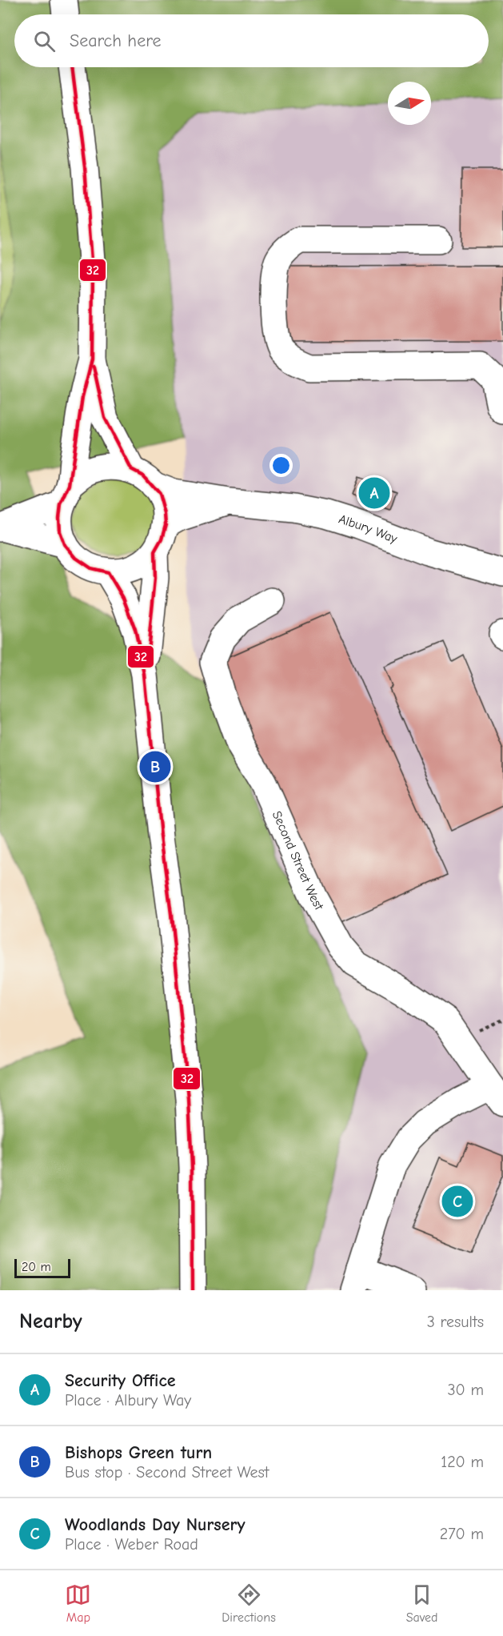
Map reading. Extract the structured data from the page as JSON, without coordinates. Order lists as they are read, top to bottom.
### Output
{
  "streets": {
    "main road": ["Albury Way", "Second Street West"]
  },
  "lines": ["transit line 32"],
  "scale_bar": "20 m",
  "north": "right",
  "page": {
    "search": "Search here",
    "pins": ["A", "B", "C"],
    "scale": "20 m",
    "heading": ["Nearby", "3 results"],
    "list": [
      {
        "mark": "A",
        "name": "Security Office",
        "note": "Place · Albury Way",
        "value": "30 m"
      },
      {
        "mark": "B",
        "name": "Bishops Green turn",
        "note": "Bus stop · Second Street West",
        "value": "120 m"
      },
      {
        "mark": "C",
        "name": "Woodlands Day Nursery",
        "note": "Place · Weber Road",
        "value": "270 m"
      }
    ],
    "nav": ["Map", "Directions", "Saved"]
  }
}
